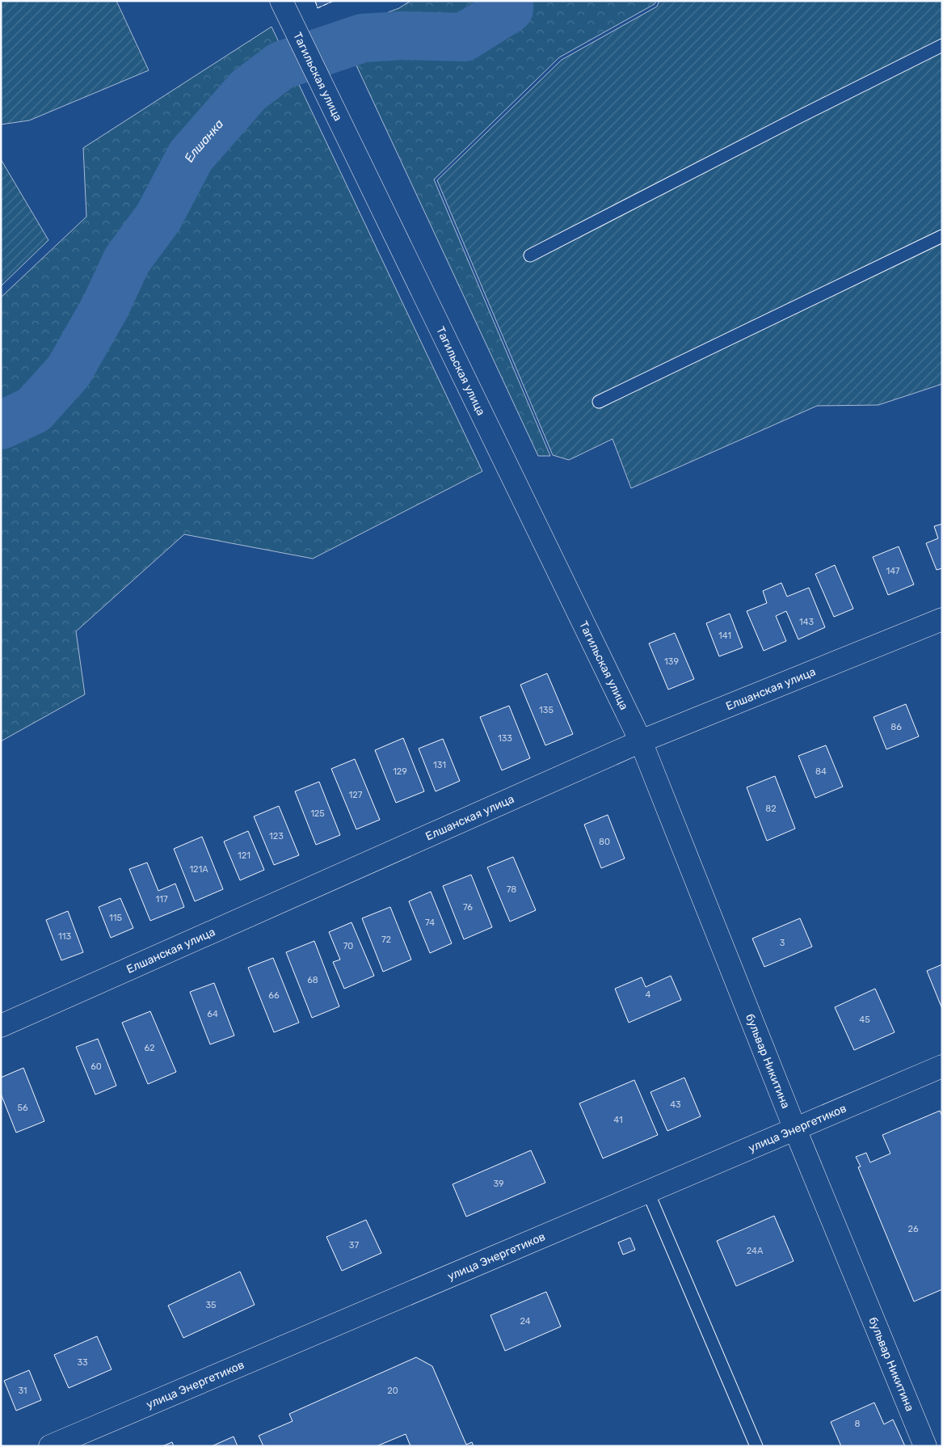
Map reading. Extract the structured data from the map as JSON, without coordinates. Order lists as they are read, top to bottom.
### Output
{
  "streets": {
    "main road": [
      "Тагильская улица",
      "Елшанская улица",
      "бульвар Никитина",
      "улица Энергетиков"
    ]
  },
  "crossings": [
    ["Тагильская улица", "Елшанская улица"],
    ["Тагильская улица", "бульвар Никитина"],
    ["Елшанская улица", "бульвар Никитина"],
    ["бульвар Никитина", "улица Энергетиков"]
  ],
  "water": ["Елшанка"],
  "house_numbers": [
    "147",
    "143",
    "141",
    "139",
    "135",
    "86",
    "133",
    "131",
    "129",
    "84",
    "127",
    "82",
    "125",
    "123",
    "80",
    "121",
    "121А",
    "78",
    "117",
    "76",
    "115",
    "74",
    "113",
    "72",
    "3",
    "70",
    "68",
    "4",
    "66",
    "64",
    "45",
    "62",
    "60",
    "43",
    "56",
    "41",
    "39",
    "26",
    "37",
    "24А",
    "35",
    "24",
    "33",
    "31",
    "20",
    "8"
  ]
}
